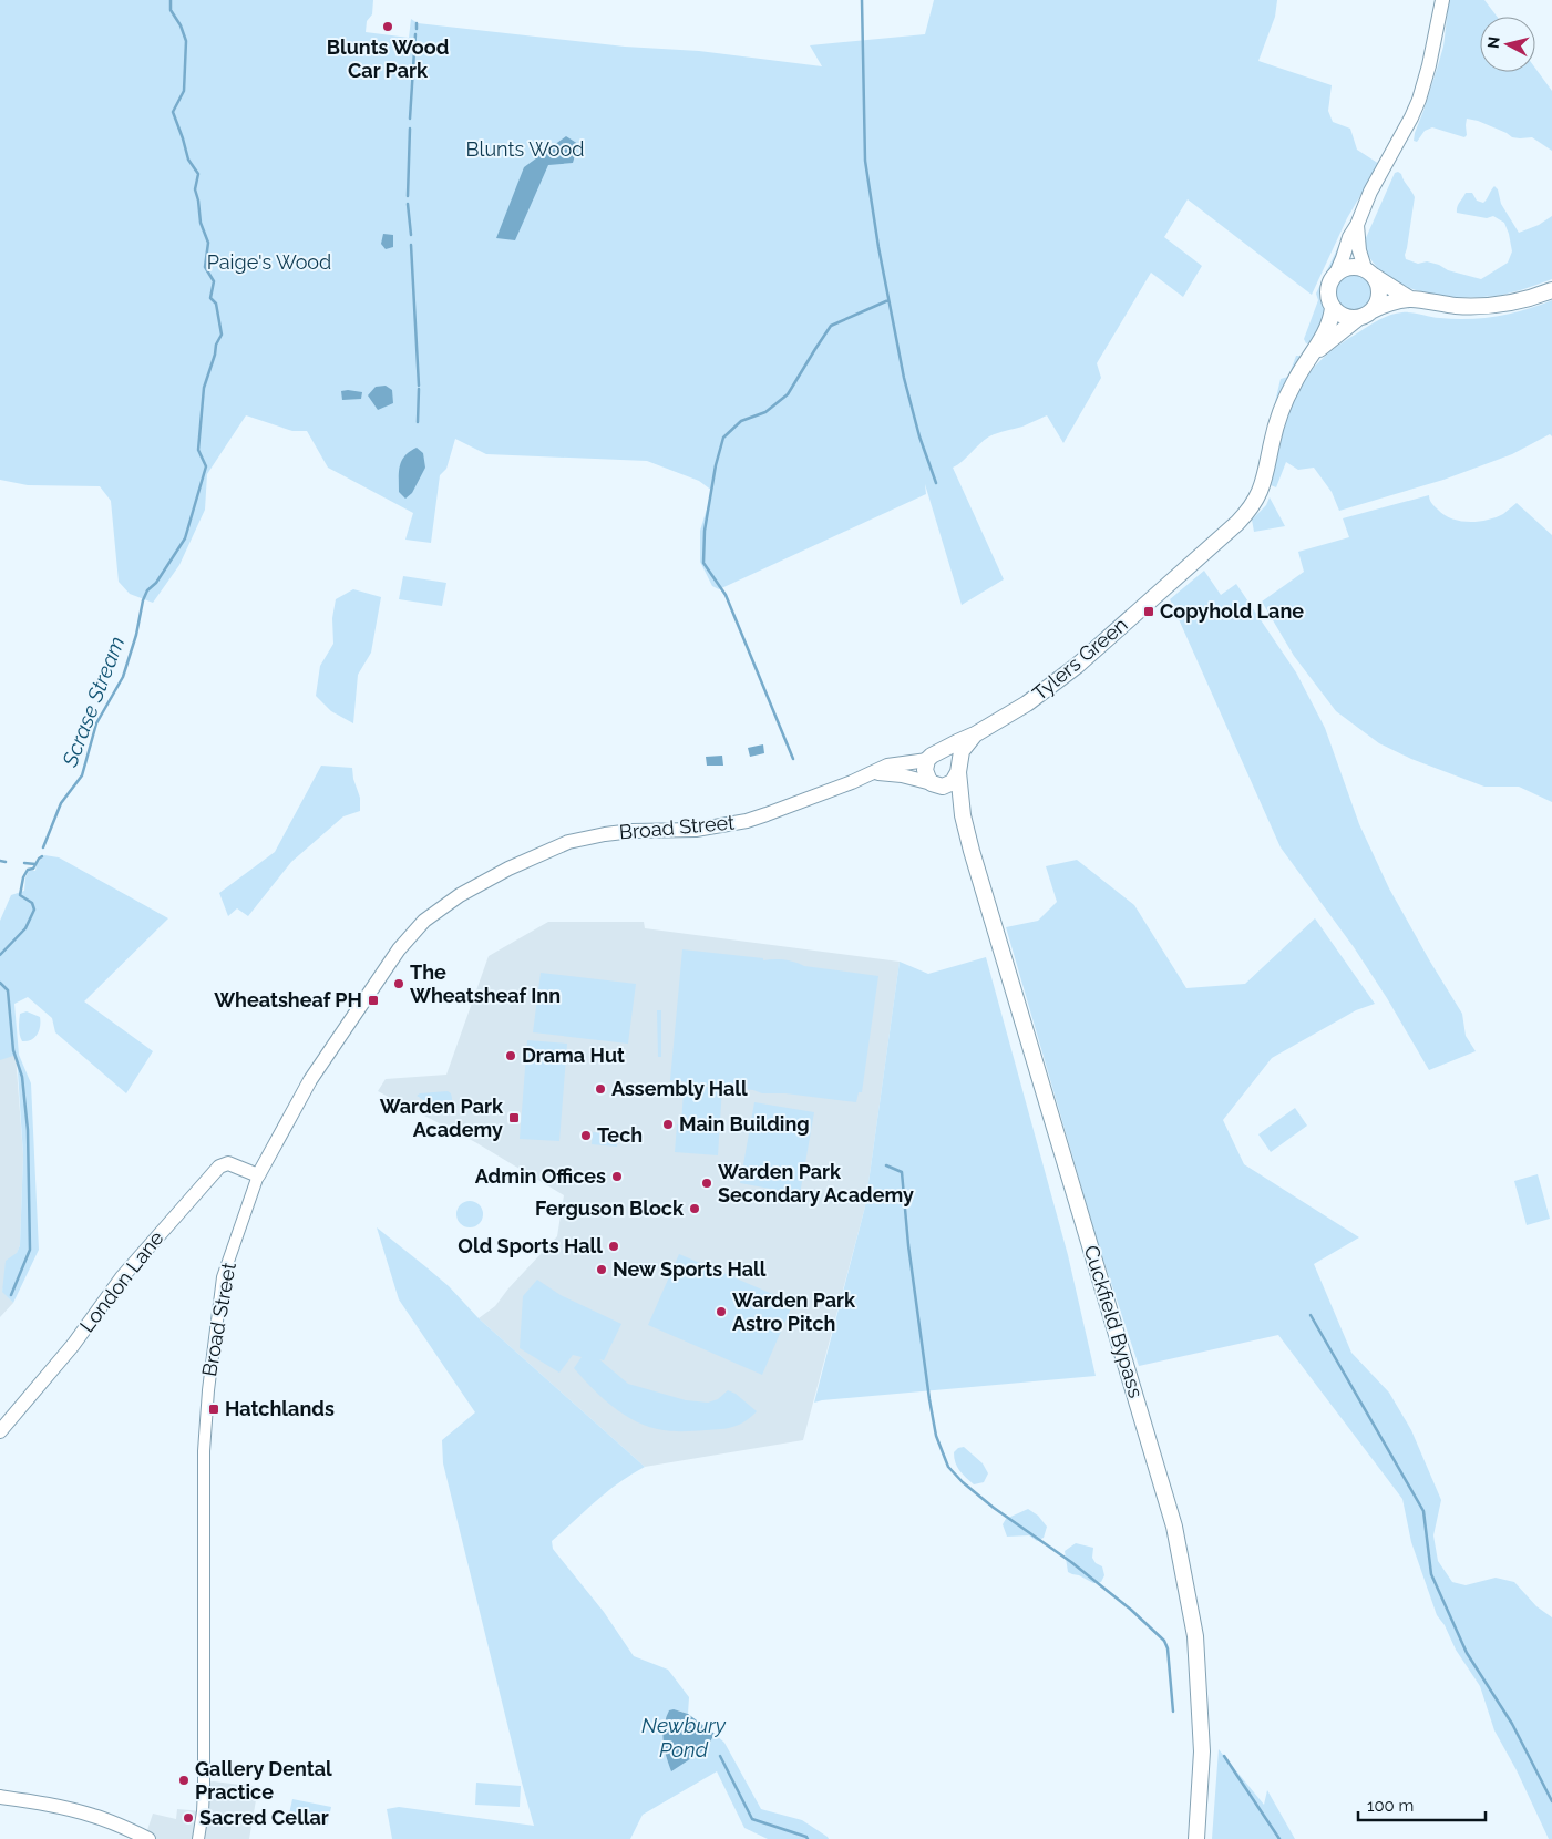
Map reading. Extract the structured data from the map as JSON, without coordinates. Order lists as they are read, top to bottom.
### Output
{
  "streets": {
    "highway": ["Tylers Green", "Cuckfield Bypass"],
    "main road": ["Broad Street", "London Lane"]
  },
  "crossings": [
    ["Tylers Green", "Broad Street"],
    ["Tylers Green", "Cuckfield Bypass"],
    ["Broad Street", "London Lane"]
  ],
  "water": ["Scrase Stream", "Newbury Pond"],
  "parks": ["Blunts Wood", "Paige's Wood"],
  "places": {
    "other": [
      "Blunts Wood Car Park",
      "The Wheatsheaf Inn",
      "Drama Hut",
      "Assembly Hall",
      "Main Building",
      "Tech",
      "Admin Offices",
      "Warden Park Secondary Academy",
      "Ferguson Block",
      "Old Sports Hall",
      "New Sports Hall",
      "Warden Park Astro Pitch",
      "Gallery Dental Practice",
      "Sacred Cellar"
    ],
    "transit": [
      "Copyhold Lane",
      "Wheatsheaf PH",
      "Warden Park Academy",
      "Hatchlands"
    ]
  },
  "scale_bar": "100 m",
  "north": "left"
}
